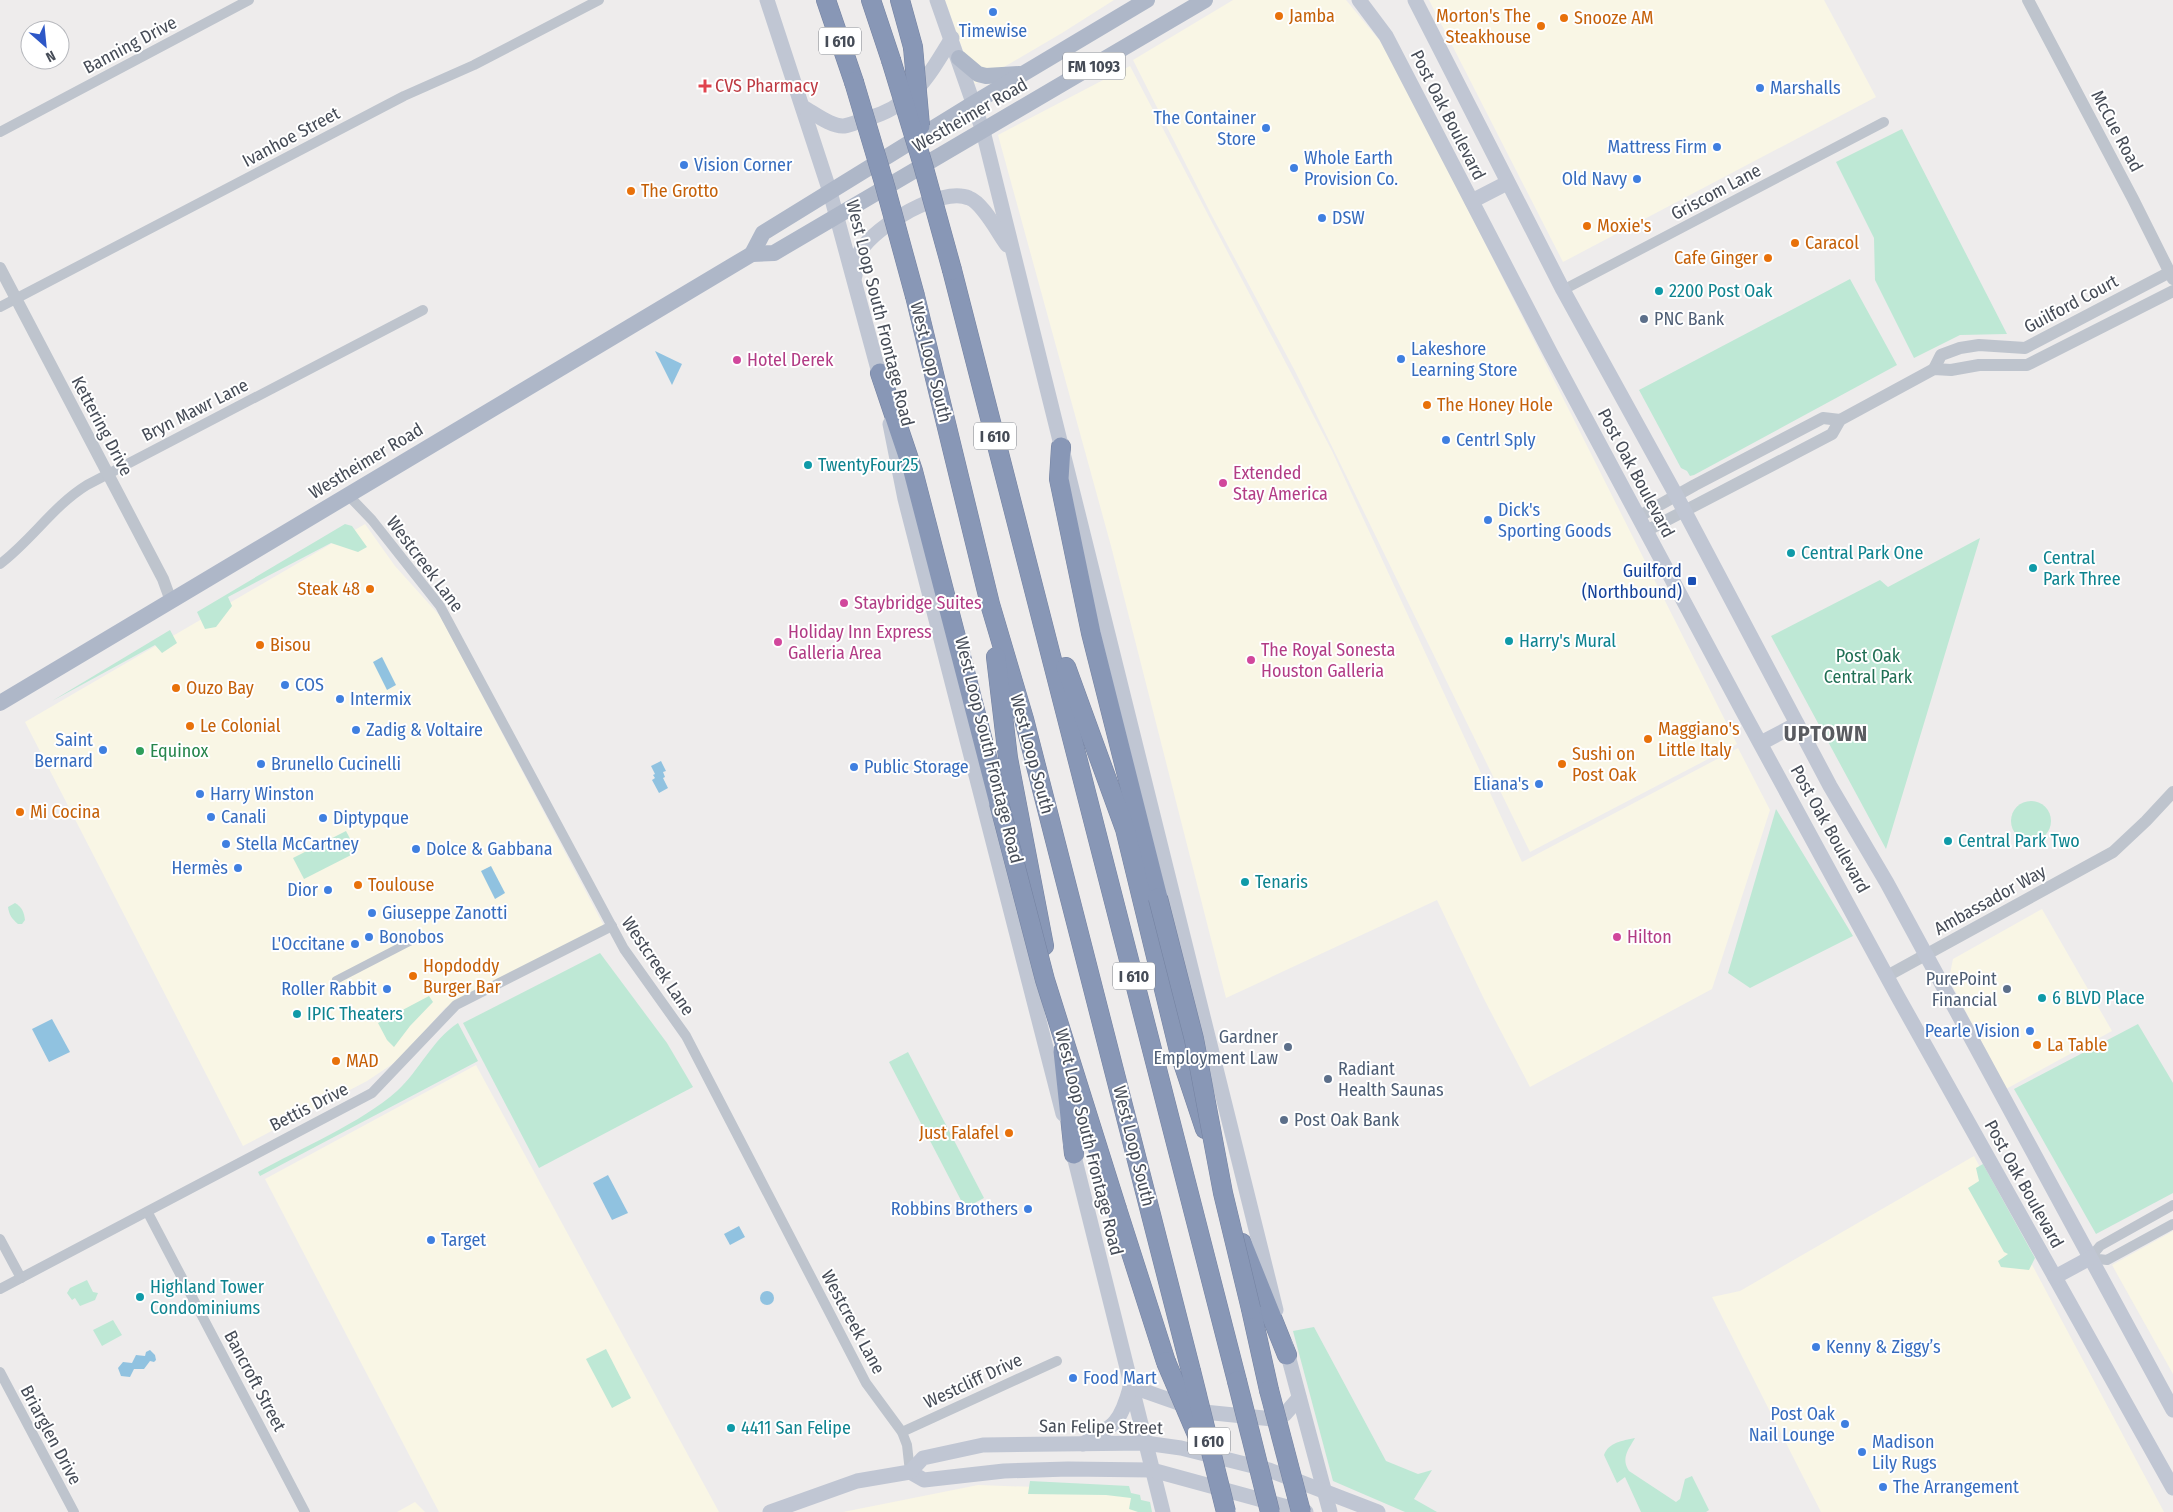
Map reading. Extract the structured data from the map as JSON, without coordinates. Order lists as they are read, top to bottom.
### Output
{
  "streets": {
    "highway": ["I 610", "West Loop South"],
    "main road": [
      "FM 1093",
      "Westheimer Road",
      "Post Oak Boulevard",
      "West Loop South Frontage Road",
      "San Felipe Street"
    ],
    "street": [
      "Banning Drive",
      "McCue Road",
      "Ivanhoe Street",
      "Griscom Lane",
      "Guilford Court",
      "Bryn Mawr Lane",
      "Kettering Drive",
      "Westcreek Lane",
      "Ambassador Way",
      "Bettis Drive",
      "Bancroft Street",
      "Westcliff Drive",
      "Briarglen Drive"
    ]
  },
  "crossings": [
    ["Westheimer Road", "West Loop South Frontage Road"],
    ["Westheimer Road", "Kettering Drive"],
    ["Westheimer Road", "Westcreek Lane"],
    ["Post Oak Boulevard", "Griscom Lane"],
    ["Post Oak Boulevard", "Guilford Court"],
    ["Post Oak Boulevard", "Ambassador Way"],
    ["McCue Road", "Guilford Court"],
    ["Ivanhoe Street", "Kettering Drive"],
    ["West Loop South Frontage Road", "San Felipe Street"],
    ["Bryn Mawr Lane", "Kettering Drive"],
    ["Westcreek Lane", "Bettis Drive"],
    ["Westcreek Lane", "Westcliff Drive"],
    ["Westcreek Lane", "San Felipe Street"],
    ["Bettis Drive", "Bancroft Street"]
  ],
  "districts": ["UPTOWN"],
  "parks": ["Post Oak Central Park"],
  "places": {
    "other": [
      "Timewise",
      "Jamba",
      "Snooze AM",
      "Morton's The Steakhouse",
      "Marshalls",
      "The Container Store",
      "Mattress Firm",
      "Vision Corner",
      "Whole Earth Provision Co.",
      "Old Navy",
      "The Grotto",
      "DSW",
      "Moxie's",
      "Caracol",
      "Cafe Ginger",
      "2200 Post Oak",
      "PNC Bank",
      "Lakeshore Learning Store",
      "Hotel Derek",
      "The Honey Hole",
      "Centrl Sply",
      "TwentyFour25",
      "Extended Stay America",
      "Dick's Sporting Goods",
      "Central Park One",
      "Central Park Three",
      "Steak 48",
      "Staybridge Suites",
      "Harry's Mural",
      "Holiday Inn Express Galleria Area",
      "Bisou",
      "The Royal Sonesta Houston Galleria",
      "COS",
      "Ouzo Bay",
      "Intermix",
      "Le Colonial",
      "Zadig & Voltaire",
      "Maggiano's Little Italy",
      "Saint Bernard",
      "Equinox",
      "Brunello Cucinelli",
      "Sushi on Post Oak",
      "Public Storage",
      "Eliana's",
      "Harry Winston",
      "Mi Cocina",
      "Canali",
      "Diptypque",
      "Central Park Two",
      "Stella McCartney",
      "Dolce & Gabbana",
      "Hermès",
      "Tenaris",
      "Toulouse",
      "Dior",
      "Giuseppe Zanotti",
      "Bonobos",
      "Hilton",
      "L'Occitane",
      "Hopdoddy Burger Bar",
      "Roller Rabbit",
      "PurePoint Financial",
      "6 BLVD Place",
      "IPIC Theaters",
      "Pearle Vision",
      "La Table",
      "Gardner Employment Law",
      "MAD",
      "Radiant Health Saunas",
      "Post Oak Bank",
      "Just Falafel",
      "Robbins Brothers",
      "Target",
      "Highland Tower Condominiums",
      "Kenny & Ziggy’s",
      "Food Mart",
      "Post Oak Nail Lounge",
      "4411 San Felipe",
      "Madison Lily Rugs",
      "The Arrangement"
    ],
    "health": ["CVS Pharmacy"],
    "transit": ["Guilford (Northbound)"]
  },
  "north": "bottom right"
}
